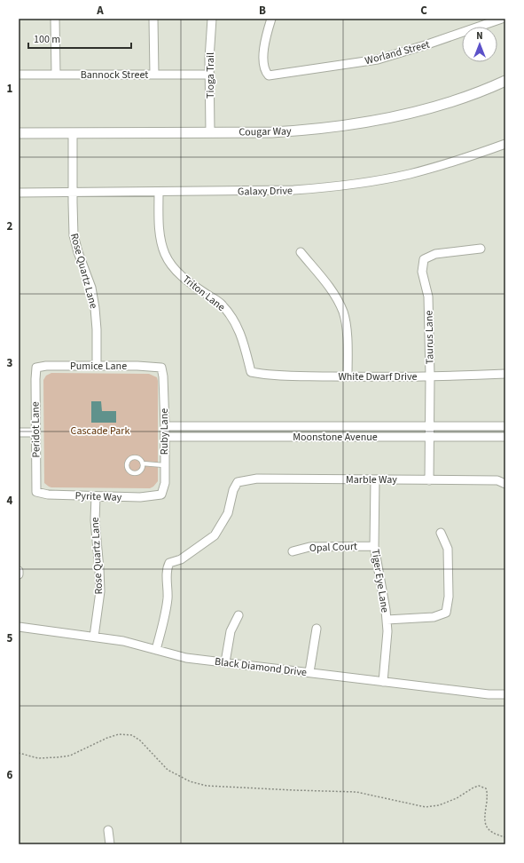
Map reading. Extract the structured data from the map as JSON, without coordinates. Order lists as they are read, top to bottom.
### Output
{
  "streets": {
    "street": [
      "Worland Street",
      "Bannock Street",
      "Tioga Trail",
      "Cougar Way",
      "Galaxy Drive",
      "Rose Quartz Lane",
      "Triton Lane",
      "Taurus Lane",
      "Pumice Lane",
      "White Dwarf Drive",
      "Peridot Lane",
      "Ruby Lane",
      "Moonstone Avenue",
      "Marble Way",
      "Pyrite Way",
      "Opal Court",
      "Tiger Eye Lane",
      "Black Diamond Drive"
    ]
  },
  "crossings": [
    ["Bannock Street", "Tioga Trail"],
    ["Tioga Trail", "Cougar Way"],
    ["Cougar Way", "Rose Quartz Lane"],
    ["Galaxy Drive", "Rose Quartz Lane"],
    ["Galaxy Drive", "Triton Lane"],
    ["Rose Quartz Lane", "Pumice Lane"],
    ["Rose Quartz Lane", "Pyrite Way"],
    ["Rose Quartz Lane", "Black Diamond Drive"],
    ["Triton Lane", "White Dwarf Drive"],
    ["Taurus Lane", "White Dwarf Drive"],
    ["Taurus Lane", "Moonstone Avenue"],
    ["Taurus Lane", "Marble Way"],
    ["Pumice Lane", "Peridot Lane"],
    ["Pumice Lane", "Ruby Lane"],
    ["Peridot Lane", "Pyrite Way"],
    ["Ruby Lane", "Moonstone Avenue"],
    ["Ruby Lane", "Pyrite Way"],
    ["Marble Way", "Tiger Eye Lane"],
    ["Marble Way", "Black Diamond Drive"],
    ["Opal Court", "Tiger Eye Lane"],
    ["Tiger Eye Lane", "Black Diamond Drive"]
  ],
  "parks": ["Cascade Park"],
  "scale_bar": "100 m",
  "north": "top",
  "grid": {
    "columns": ["A", "B", "C"],
    "rows": [
      "1",
      "2",
      "3",
      "4",
      "5",
      "6"
    ]
  }
}
